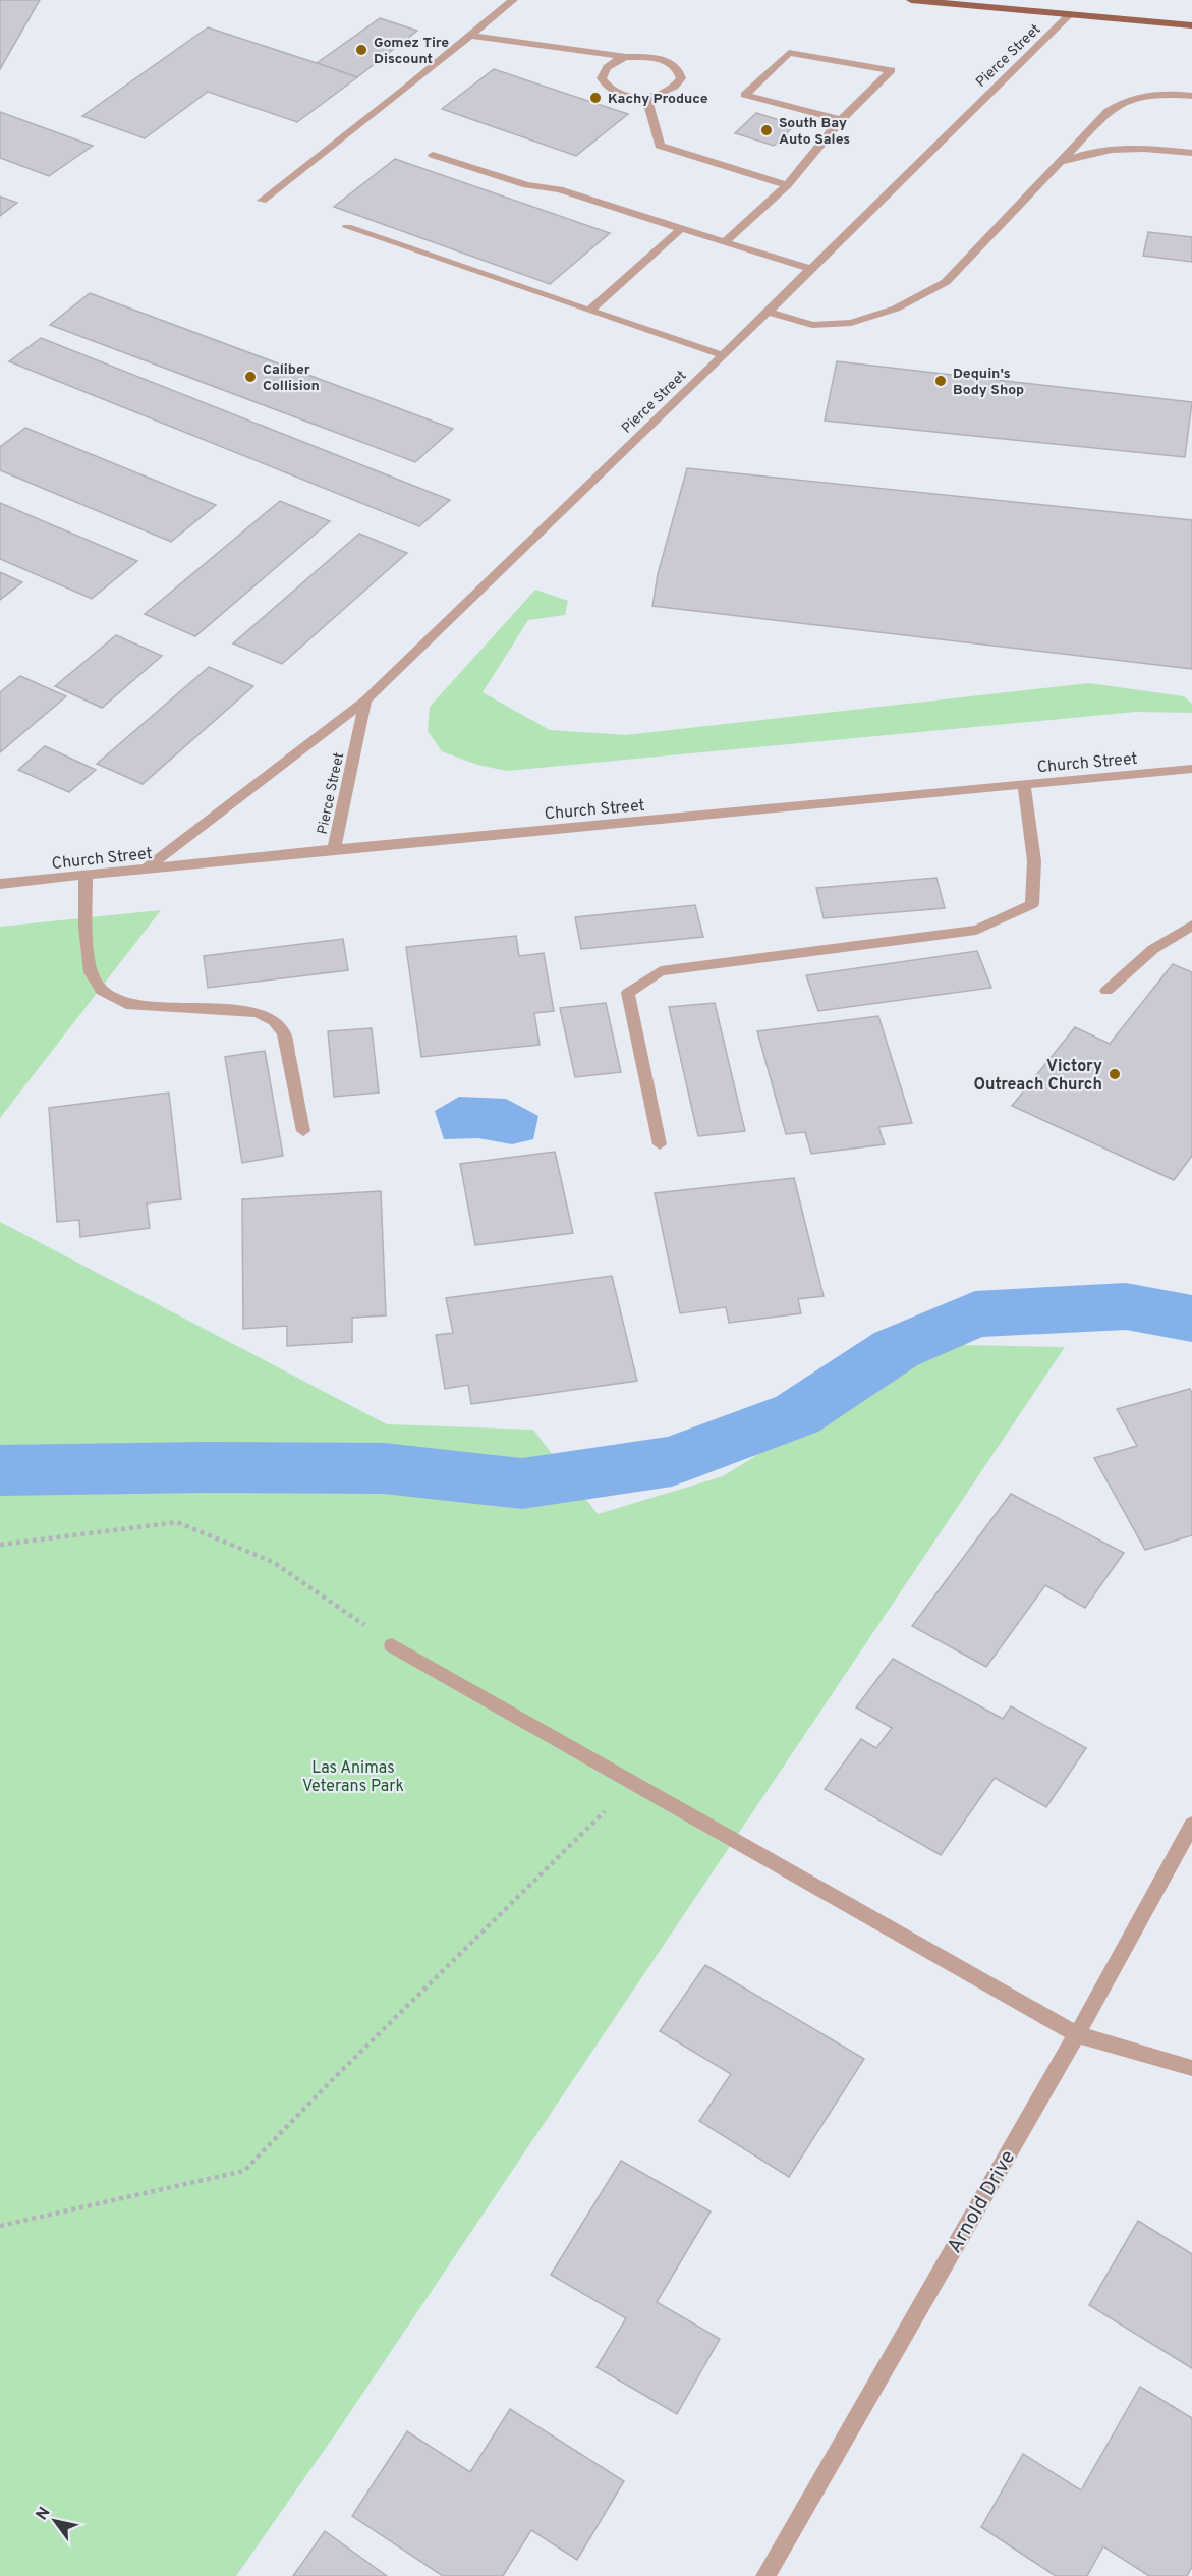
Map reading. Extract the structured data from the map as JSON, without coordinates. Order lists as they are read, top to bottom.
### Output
{
  "streets": {
    "street": ["Pierce Street", "Church Street", "Arnold Drive"]
  },
  "crossings": [
    ["Pierce Street", "Church Street"]
  ],
  "parks": ["Las Animas Veterans Park"],
  "places": [
    "Gomez Tire Discount",
    "Kachy Produce",
    "South Bay Auto Sales",
    "Caliber Collision",
    "Dequin's Body Shop",
    "Victory Outreach Church"
  ],
  "north": "top left"
}
